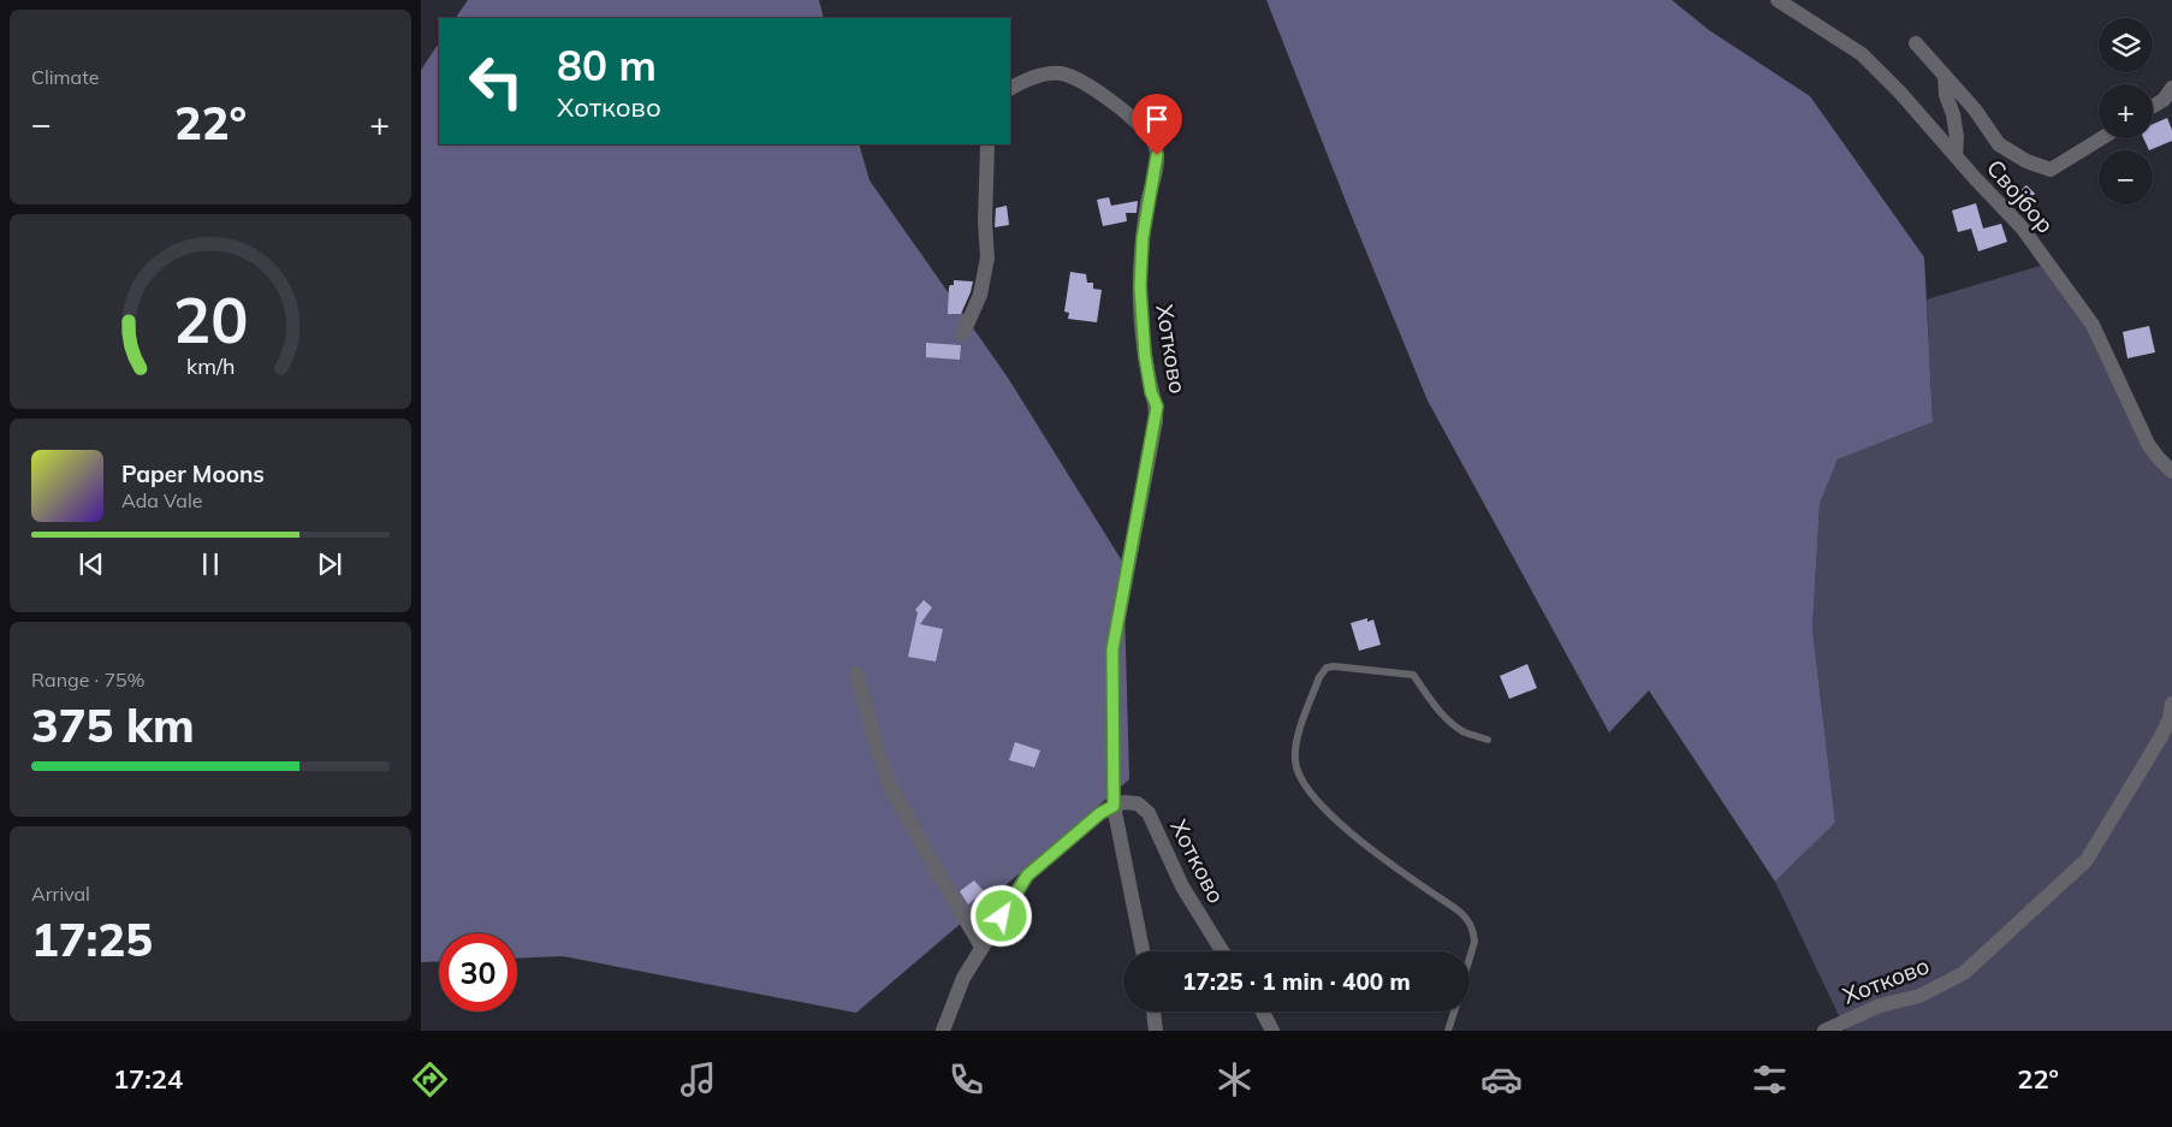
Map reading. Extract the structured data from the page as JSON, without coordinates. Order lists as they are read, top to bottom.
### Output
{
  "streets": {
    "street": ["Својбор", "Хотково"]
  },
  "page": {
    "tile": [
      "Climate",
      ["Range · 75%", "375 km"],
      ["Arrival", "17:25"]
    ],
    "map_buttons": ["+", "−"],
    "turn": ["80 m", "Хотково"],
    "heat": ["−", "22°", "+"],
    "song": ["Paper Moons", "Ada Vale"],
    "limit": "30",
    "trip": "17:25 · 1 min · 400 m",
    "tabs": ["17:24", "22°"],
    "gauge": ["20", "km/h"]
  }
}
